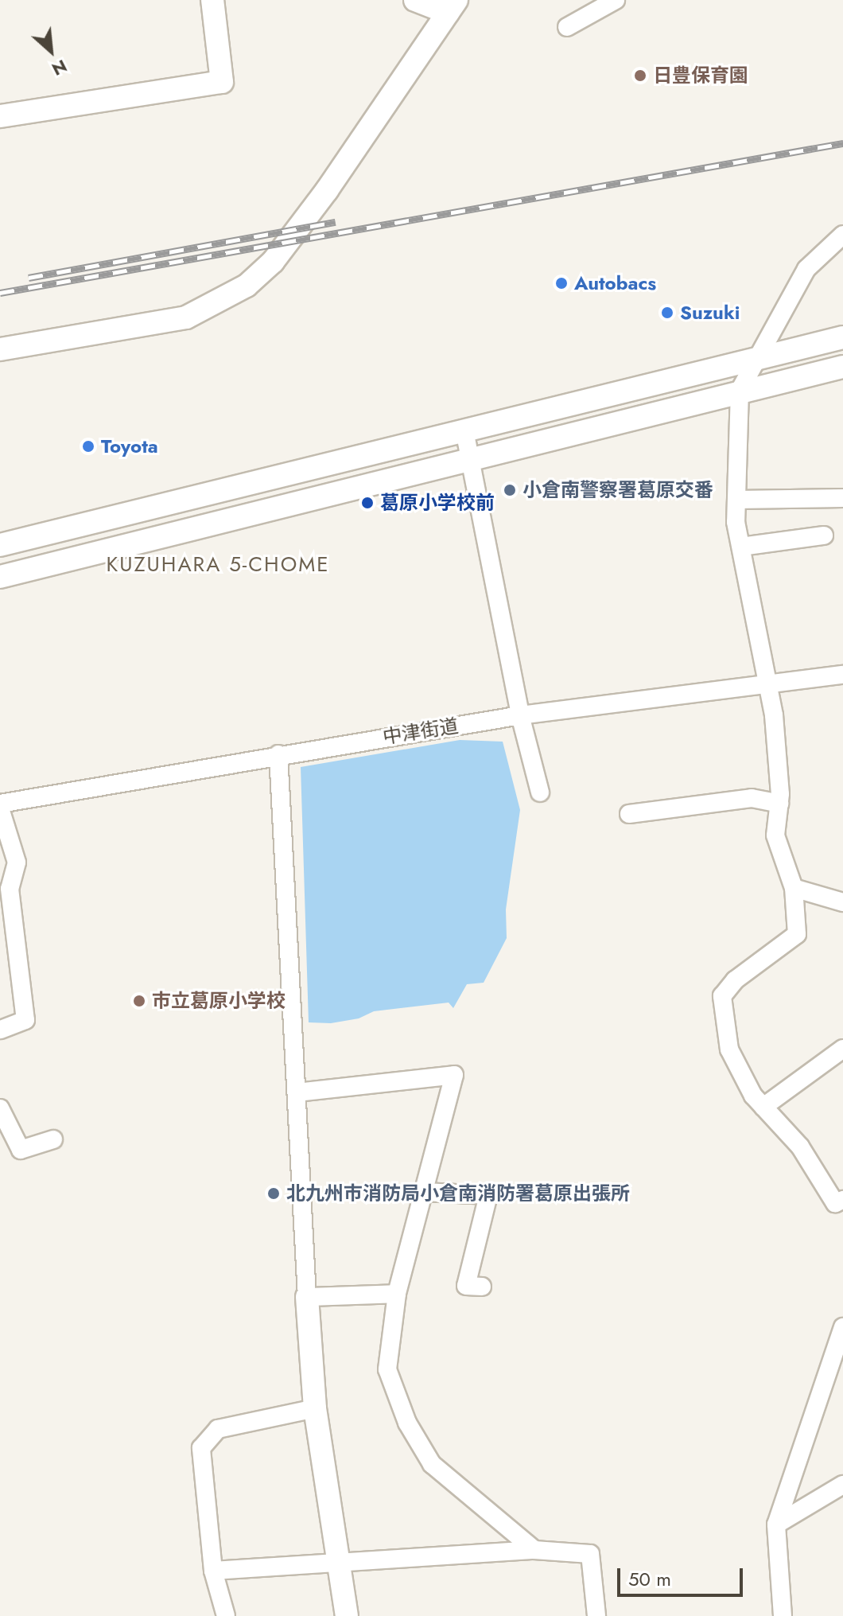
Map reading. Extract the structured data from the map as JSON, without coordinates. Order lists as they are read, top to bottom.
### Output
{
  "streets": {
    "street": ["中津街道"]
  },
  "districts": ["KUZUHARA 5-CHOME"],
  "places": [
    "日豊保育園",
    "Autobacs",
    "Suzuki",
    "Toyota",
    "小倉南警察署葛原交番",
    "葛原小学校前",
    "市立葛原小学校",
    "北九州市消防局小倉南消防署葛原出張所"
  ],
  "scale_bar": "50 m",
  "north": "bottom right"
}
